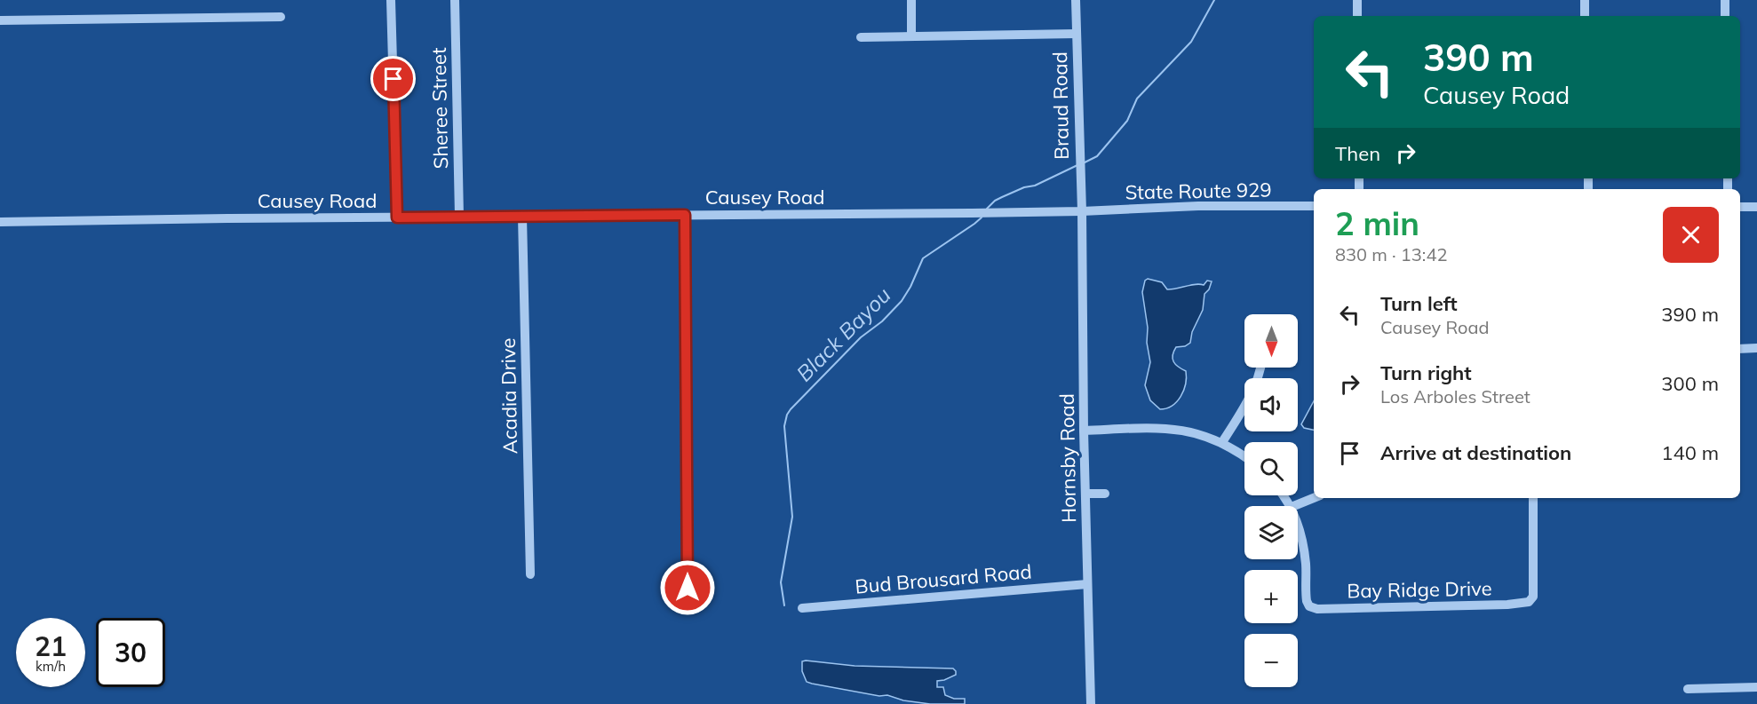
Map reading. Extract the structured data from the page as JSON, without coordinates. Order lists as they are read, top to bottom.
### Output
{
  "streets": {
    "street": [
      "Braud Road",
      "Sheree Street",
      "State Route 929",
      "Causey Road",
      "Acadia Drive",
      "Hornsby Road",
      "Bud Brousard Road",
      "Bay Ridge Drive"
    ]
  },
  "crossings": [
    ["Braud Road", "State Route 929"],
    ["Braud Road", "Causey Road"],
    ["Braud Road", "Hornsby Road"],
    ["Sheree Street", "Causey Road"],
    ["State Route 929", "Causey Road"],
    ["State Route 929", "Hornsby Road"],
    ["Causey Road", "Acadia Drive"],
    ["Causey Road", "Hornsby Road"],
    ["Hornsby Road", "Bud Brousard Road"]
  ],
  "water": ["Black Bayou"],
  "north": "bottom",
  "page": {
    "turn": ["390 m", "Causey Road"],
    "then": "Then",
    "heading": ["2 min", "830 m · 13:42"],
    "list": [
      {
        "name": "Turn left",
        "note": "Causey Road",
        "value": "390 m"
      },
      {
        "name": "Turn right",
        "note": "Los Arboles Street",
        "value": "300 m"
      },
      {
        "name": "Arrive at destination",
        "value": "140 m"
      }
    ],
    "map_buttons": ["+", "−"],
    "speed": "21 km/h",
    "limit": "30"
  }
}
